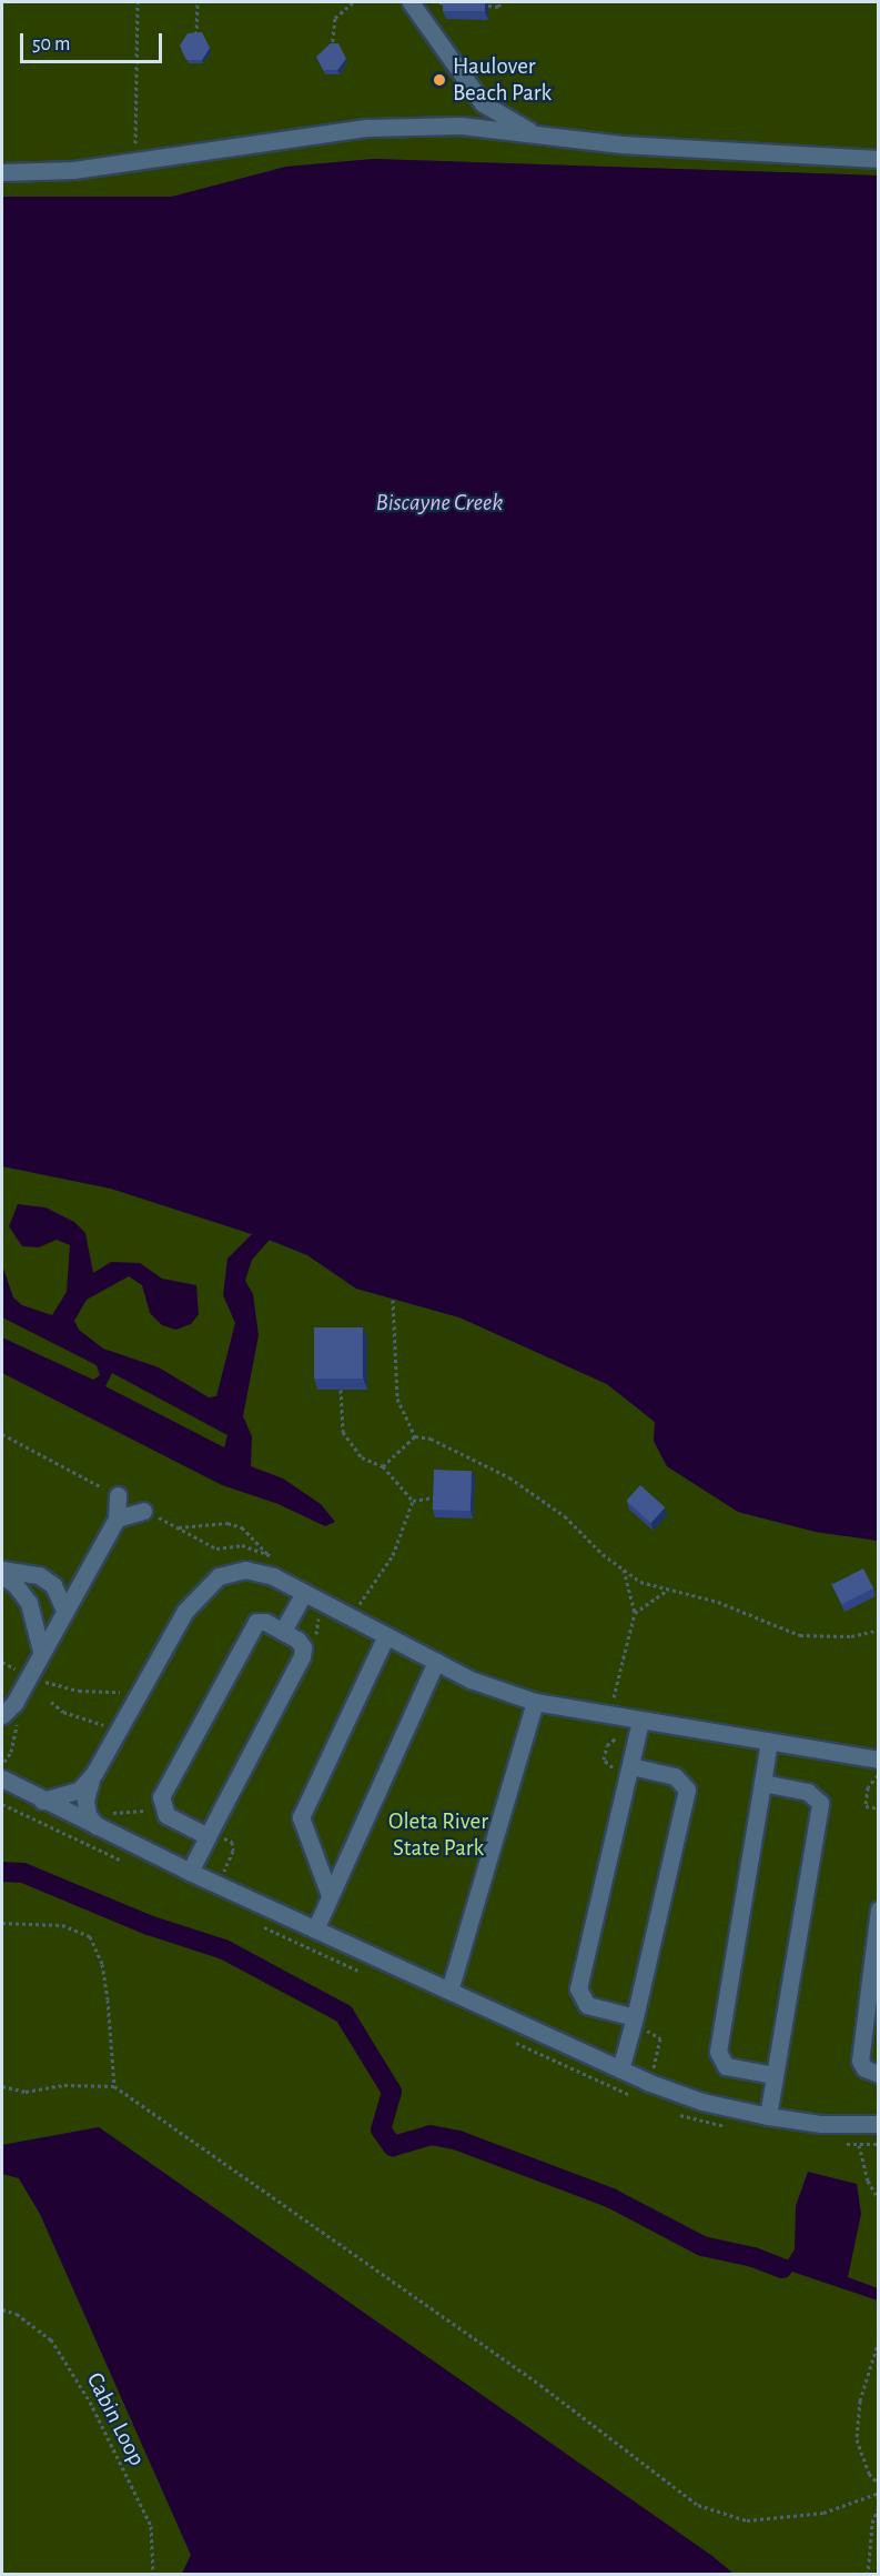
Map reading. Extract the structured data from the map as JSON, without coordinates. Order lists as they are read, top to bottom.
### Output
{
  "streets": {
    "path": ["Cabin Loop"]
  },
  "water": ["Biscayne Creek"],
  "parks": ["Oleta River State Park"],
  "places": ["Haulover Beach Park"],
  "scale_bar": "50 m"
}
